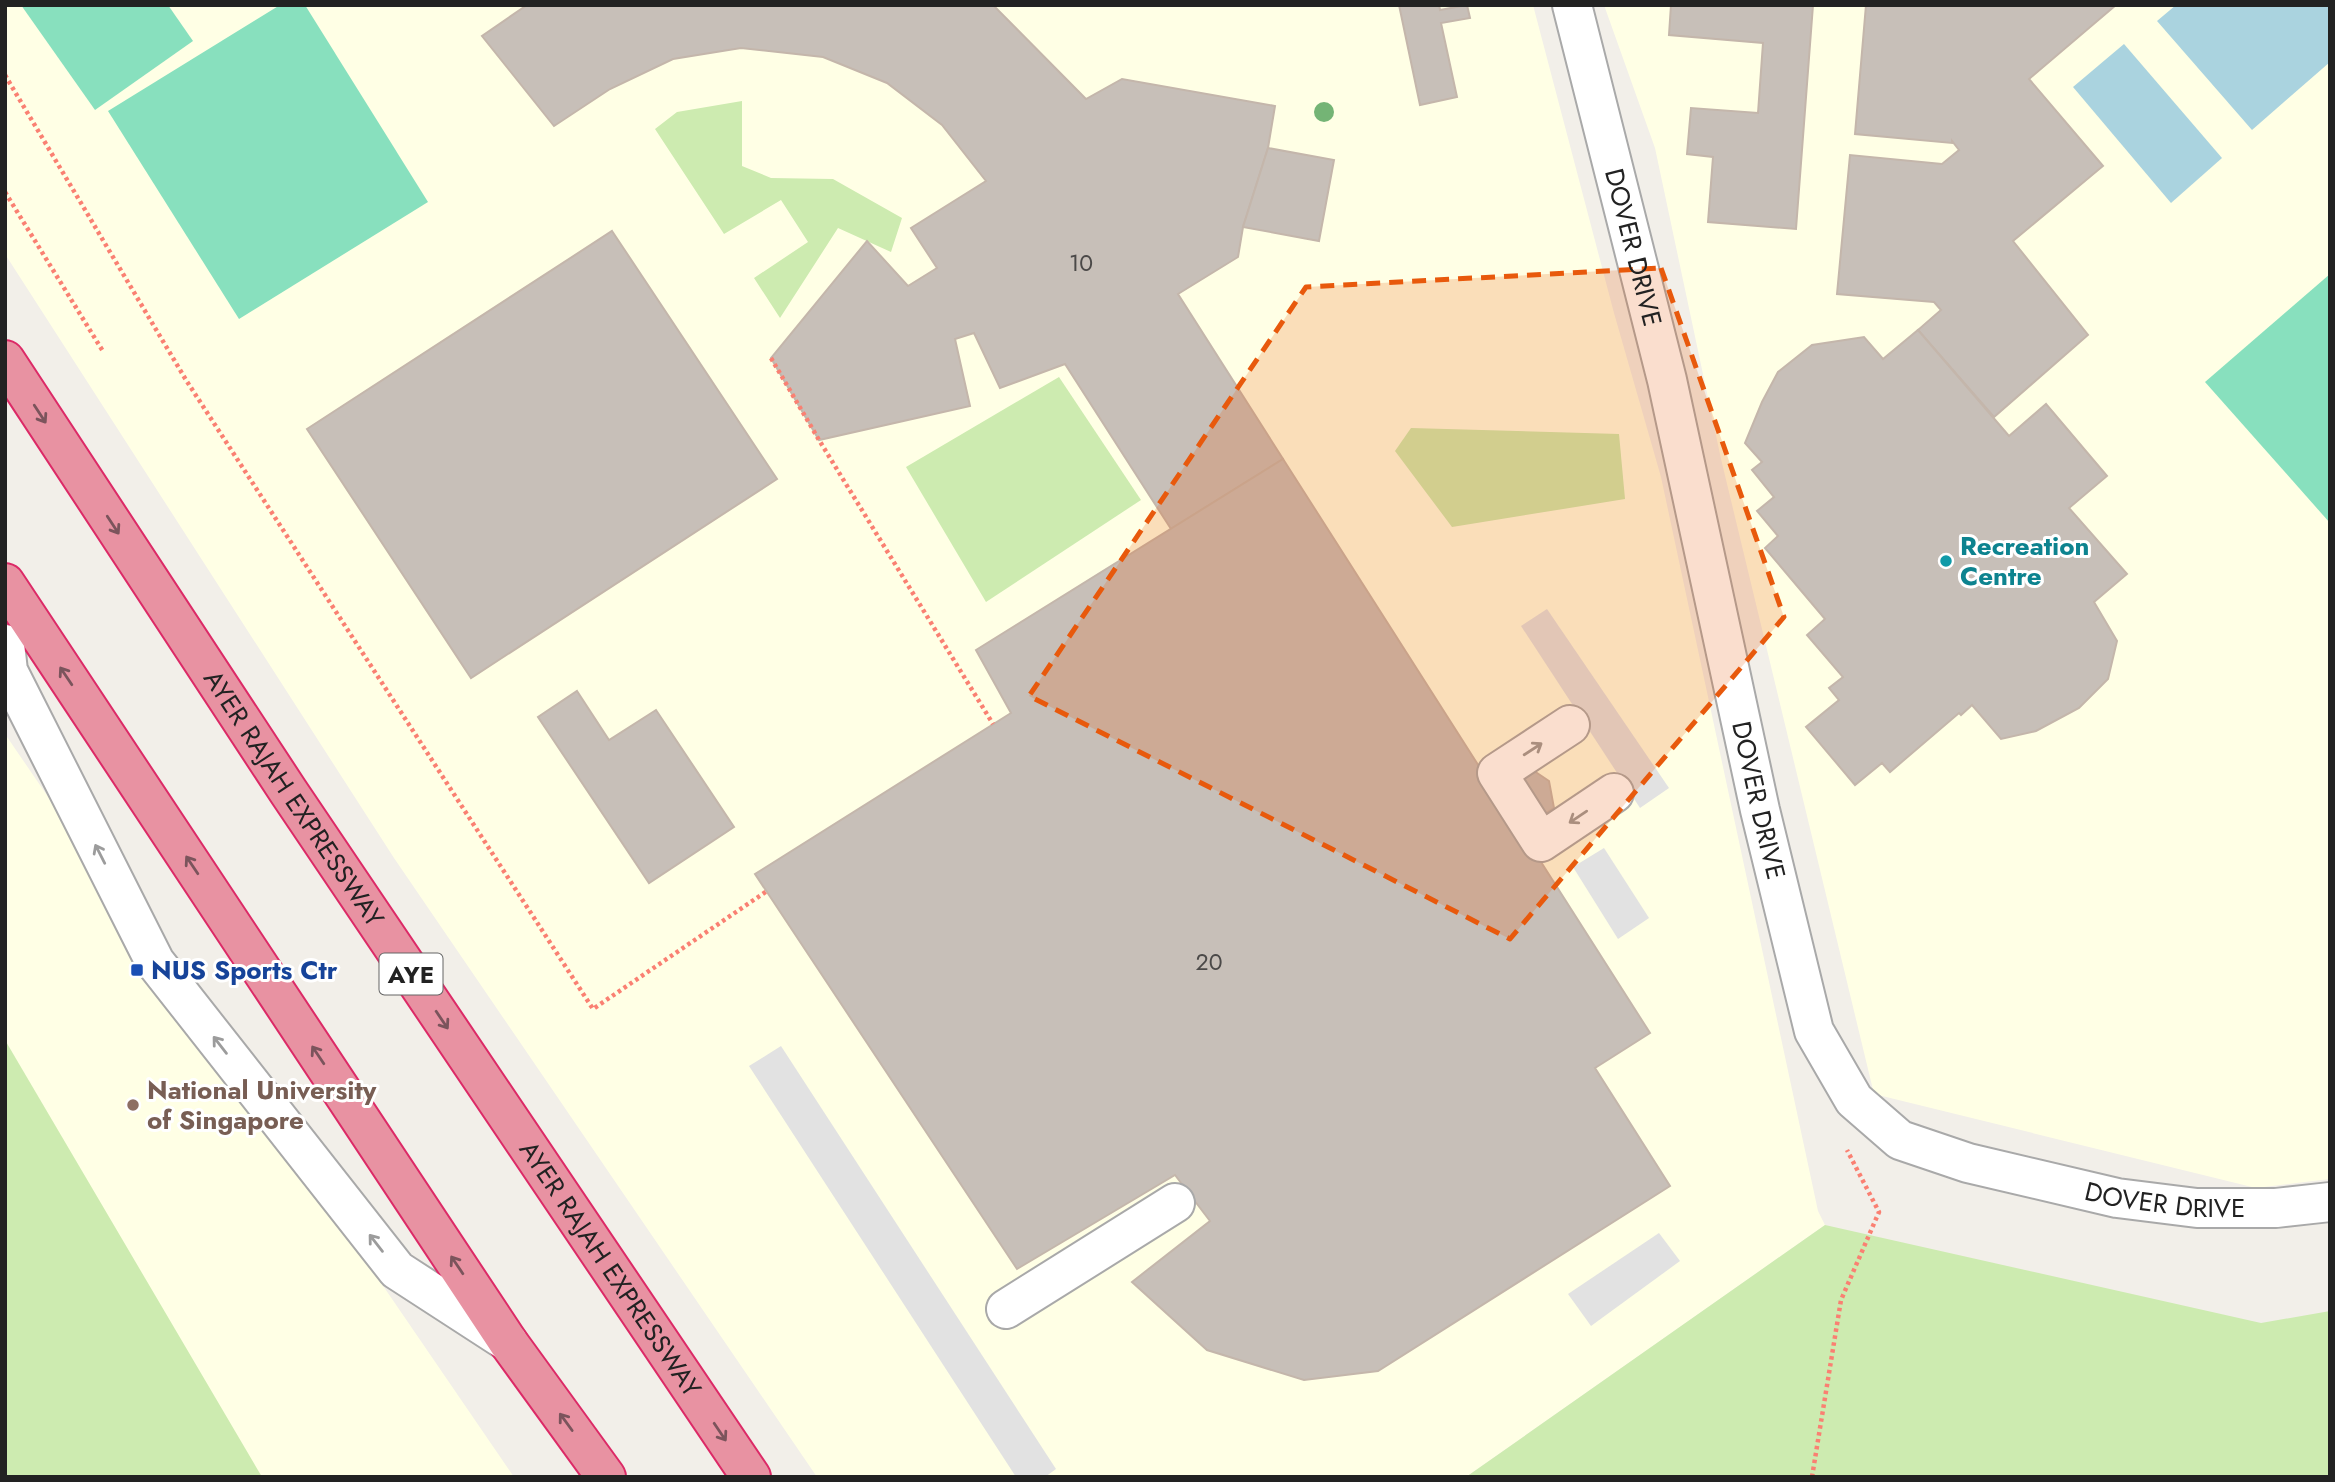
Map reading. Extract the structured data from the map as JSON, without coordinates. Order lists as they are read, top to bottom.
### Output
{
  "streets": {
    "highway": ["AYER RAJAH EXPRESSWAY", "AYE"],
    "lane": ["DOVER DRIVE"]
  },
  "places": {
    "other": ["Recreation Centre", "National University of Singapore"],
    "transit": ["NUS Sports Ctr"]
  },
  "house_numbers": ["10", "20"]
}
